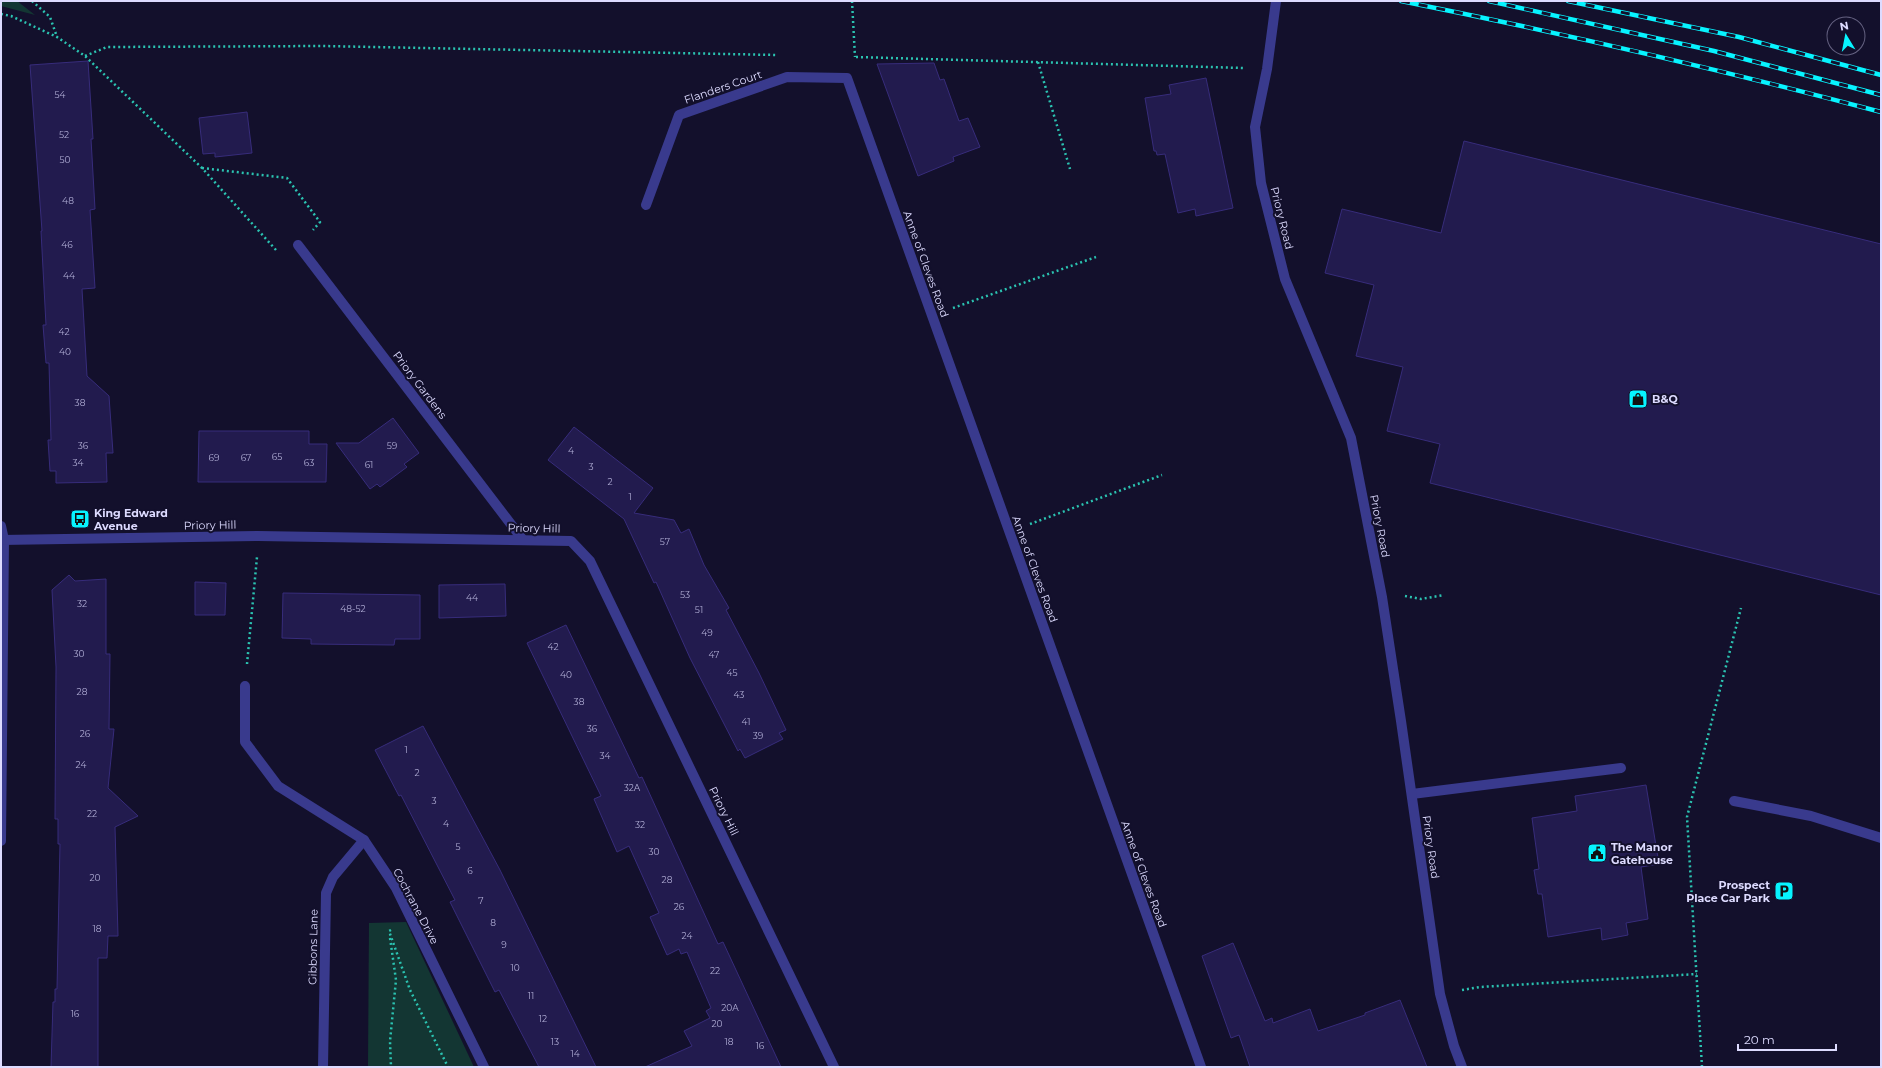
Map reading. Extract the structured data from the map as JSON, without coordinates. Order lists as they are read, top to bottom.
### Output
{
  "streets": {
    "street": [
      "Flanders Court",
      "Priory Road",
      "Anne of Cleves Road",
      "Priory Gardens",
      "Priory Hill",
      "Cochrane Drive",
      "Gibbons Lane"
    ]
  },
  "crossings": [
    ["Flanders Court", "Anne of Cleves Road"],
    ["Priory Gardens", "Priory Hill"],
    ["Cochrane Drive", "Gibbons Lane"]
  ],
  "places": {
    "shop": ["B&Q"],
    "bus stop": ["King Edward Avenue"],
    "public building": ["The Manor Gatehouse"],
    "parking": ["Prospect Place Car Park"]
  },
  "house_numbers": [
    "54",
    "52",
    "50",
    "48",
    "46",
    "44",
    "42",
    "40",
    "38",
    "36",
    "59",
    "4",
    "65",
    "69",
    "67",
    "34",
    "63",
    "61",
    "3",
    "2",
    "1",
    "57",
    "53",
    "44",
    "32",
    "48-52",
    "51",
    "49",
    "42",
    "30",
    "47",
    "45",
    "40",
    "28",
    "43",
    "38",
    "41",
    "36",
    "26",
    "39",
    "1",
    "34",
    "24",
    "2",
    "32A",
    "3",
    "22",
    "4",
    "32",
    "5",
    "30",
    "6",
    "20",
    "28",
    "7",
    "26",
    "8",
    "18",
    "24",
    "9",
    "10",
    "22",
    "11",
    "20A",
    "16",
    "12",
    "20",
    "13",
    "18",
    "16",
    "14"
  ],
  "scale_bar": "20 m",
  "north": "top"
}
